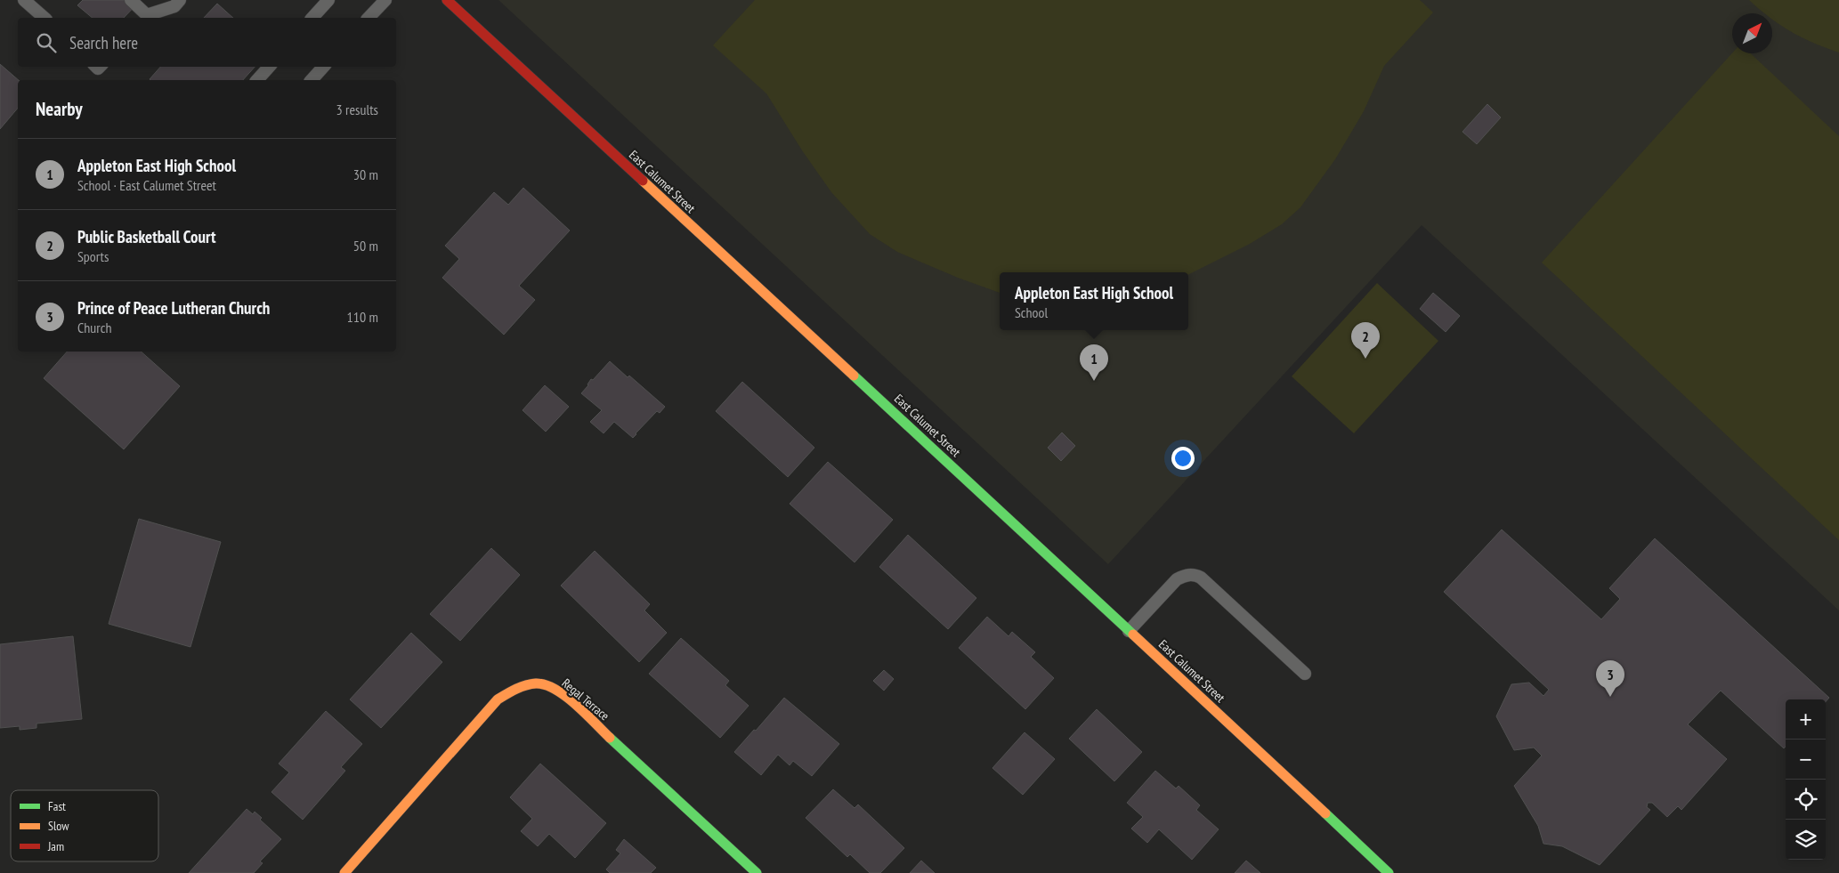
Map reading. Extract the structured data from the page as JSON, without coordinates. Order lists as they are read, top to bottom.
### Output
{
  "streets": {
    "main road": ["East Calumet Street", "Regal Terrace"]
  },
  "legend": ["Fast", "Slow", "Jam"],
  "north": "top right",
  "page": {
    "search": "Search here",
    "heading": ["Nearby", "3 results"],
    "list": [
      {
        "mark": "1",
        "name": "Appleton East High School",
        "note": "School · East Calumet Street",
        "value": "30 m"
      },
      {
        "mark": "2",
        "name": "Public Basketball Court",
        "note": "Sports",
        "value": "50 m"
      },
      {
        "mark": "3",
        "name": "Prince of Peace Lutheran Church",
        "note": "Church",
        "value": "110 m"
      }
    ],
    "popup": ["Appleton East High School", "School"],
    "pins": ["2", "1", "3"],
    "map_buttons": ["+", "−"]
  }
}
